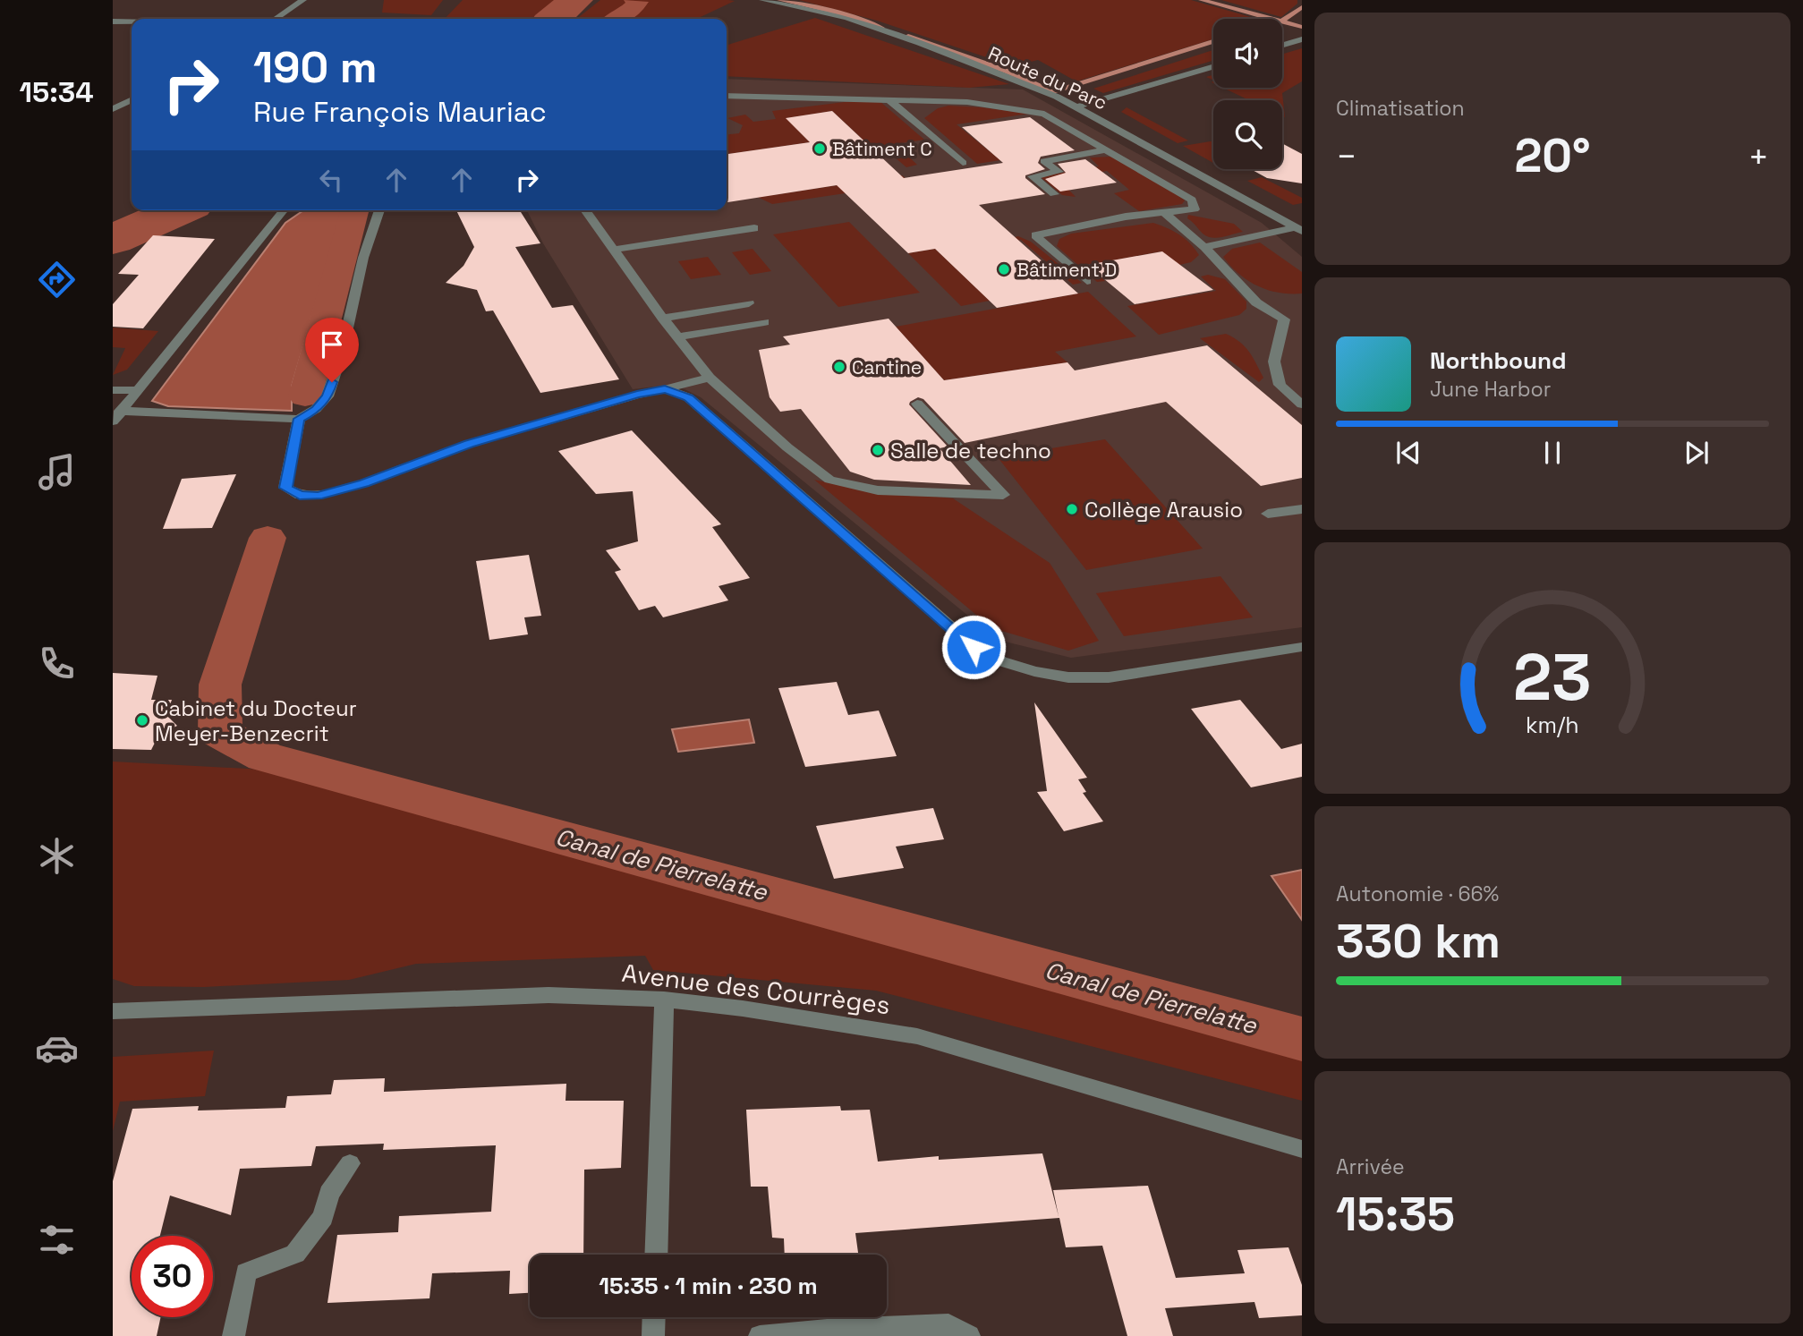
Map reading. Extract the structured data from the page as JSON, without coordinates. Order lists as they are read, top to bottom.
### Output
{
  "streets": {
    "street": ["Route du Parc", "Avenue des Courrèges"]
  },
  "water": ["Canal de Pierrelatte"],
  "places": [
    "Bâtiment C",
    "Bâtiment D",
    "Cantine",
    "Salle de techno",
    "Collège Arausio",
    "Cabinet du Docteur Meyer-Benzecrit"
  ],
  "page": {
    "tabs": "15:34",
    "tile": [
      "Climatisation",
      ["Autonomie · 66%", "330 km"],
      ["Arrivée", "15:35"]
    ],
    "turn": ["190 m", "Rue François Mauriac"],
    "heat": ["−", "20°", "+"],
    "song": ["Northbound", "June Harbor"],
    "limit": "30",
    "trip": "15:35 · 1 min · 230 m",
    "gauge": ["23", "km/h"]
  }
}
